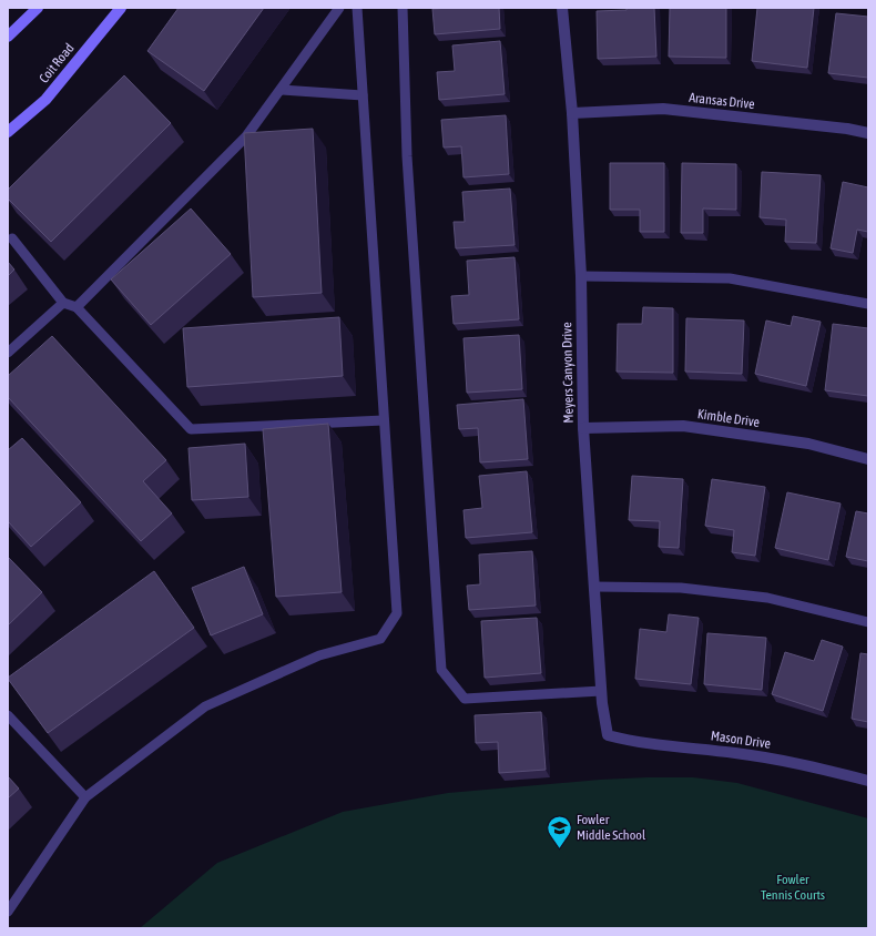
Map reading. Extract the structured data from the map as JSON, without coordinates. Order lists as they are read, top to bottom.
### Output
{
  "streets": {
    "main road": ["Coit Road"],
    "street": [
      "Aransas Drive",
      "Meyers Canyon Drive",
      "Kimble Drive",
      "Mason Drive"
    ]
  },
  "crossings": [
    ["Aransas Drive", "Meyers Canyon Drive"],
    ["Meyers Canyon Drive", "Kimble Drive"],
    ["Meyers Canyon Drive", "Mason Drive"]
  ],
  "parks": ["Fowler Tennis Courts"],
  "places": {
    "school or university": ["Fowler Middle School"]
  }
}
